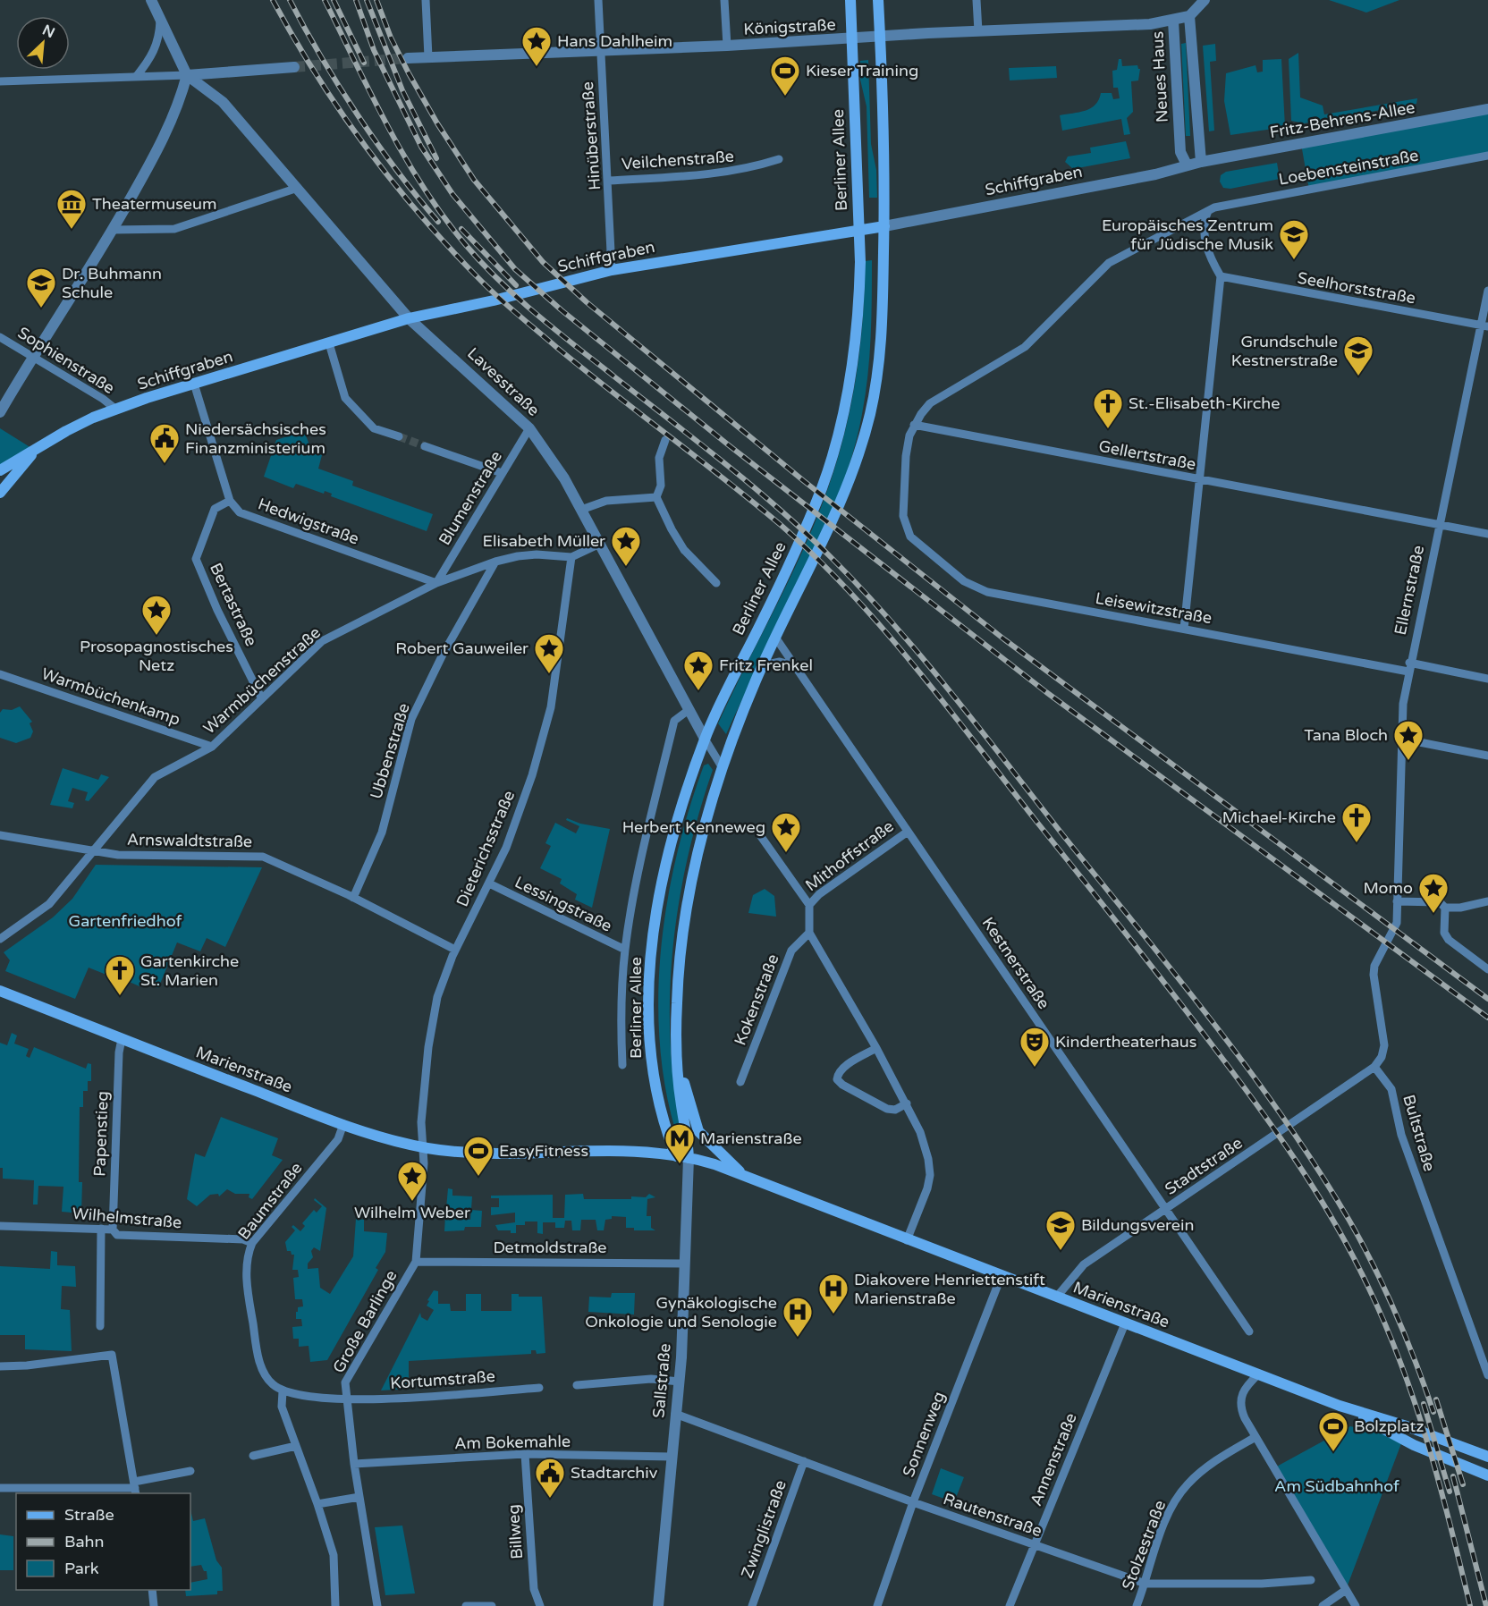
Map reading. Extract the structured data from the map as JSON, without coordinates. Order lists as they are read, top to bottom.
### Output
{
  "streets": {
    "main road": ["Berliner Allee", "Schiffgraben", "Marienstraße"],
    "street": [
      "Königstraße",
      "Neues Haus",
      "Fritz-Behrens-Allee",
      "Hinüberstraße",
      "Veilchenstraße",
      "Loebensteinstraße",
      "Seelhorststraße",
      "Sophienstraße",
      "Lavesstraße",
      "Gellertstraße",
      "Blumenstraße",
      "Hedwigstraße",
      "Ellernstraße",
      "Bertastraße",
      "Leisewitzstraße",
      "Warmbüchenstraße",
      "Warmbüchenkamp",
      "Ubbenstraße",
      "Arnswaldtstraße",
      "Dieterichsstraße",
      "Mithoffstraße",
      "Lessingstraße",
      "Kestnerstraße",
      "Kokenstraße",
      "Bultstraße",
      "Papenstieg",
      "Stadtstraße",
      "Baumstraße",
      "Wilhelmstraße",
      "Detmoldstraße",
      "Große Barlinge",
      "Kortumstraße",
      "Sallstraße",
      "Sonnenweg",
      "Am Bokemahle",
      "Annenstraße",
      "Rautenstraße",
      "Zwinglistraße",
      "Billweg",
      "Stolzestraße"
    ]
  },
  "crossings": [
    ["Königstraße", "Neues Haus"],
    ["Königstraße", "Hinüberstraße"],
    ["Königstraße", "Berliner Allee"],
    ["Neues Haus", "Fritz-Behrens-Allee"],
    ["Neues Haus", "Schiffgraben"],
    ["Fritz-Behrens-Allee", "Schiffgraben"],
    ["Hinüberstraße", "Veilchenstraße"],
    ["Hinüberstraße", "Schiffgraben"],
    ["Berliner Allee", "Schiffgraben"],
    ["Berliner Allee", "Lavesstraße"],
    ["Berliner Allee", "Lessingstraße"],
    ["Berliner Allee", "Marienstraße"],
    ["Berliner Allee", "Sallstraße"],
    ["Loebensteinstraße", "Gellertstraße"],
    ["Loebensteinstraße", "Leisewitzstraße"],
    ["Schiffgraben", "Sophienstraße"],
    ["Schiffgraben", "Lavesstraße"],
    ["Seelhorststraße", "Ellernstraße"],
    ["Lavesstraße", "Blumenstraße"],
    ["Gellertstraße", "Ellernstraße"],
    ["Gellertstraße", "Leisewitzstraße"],
    ["Blumenstraße", "Hedwigstraße"],
    ["Blumenstraße", "Warmbüchenstraße"],
    ["Hedwigstraße", "Bertastraße"],
    ["Hedwigstraße", "Warmbüchenstraße"],
    ["Ellernstraße", "Leisewitzstraße"],
    ["Bertastraße", "Warmbüchenstraße"],
    ["Warmbüchenstraße", "Warmbüchenkamp"],
    ["Warmbüchenstraße", "Ubbenstraße"],
    ["Warmbüchenstraße", "Arnswaldtstraße"],
    ["Warmbüchenstraße", "Dieterichsstraße"],
    ["Ubbenstraße", "Arnswaldtstraße"],
    ["Arnswaldtstraße", "Dieterichsstraße"],
    ["Dieterichsstraße", "Lessingstraße"],
    ["Dieterichsstraße", "Marienstraße"],
    ["Dieterichsstraße", "Große Barlinge"],
    ["Mithoffstraße", "Kestnerstraße"],
    ["Kestnerstraße", "Stadtstraße"],
    ["Marienstraße", "Papenstieg"],
    ["Marienstraße", "Stadtstraße"],
    ["Marienstraße", "Baumstraße"],
    ["Marienstraße", "Große Barlinge"],
    ["Marienstraße", "Sallstraße"],
    ["Marienstraße", "Sonnenweg"],
    ["Marienstraße", "Annenstraße"],
    ["Bultstraße", "Stadtstraße"],
    ["Papenstieg", "Wilhelmstraße"],
    ["Baumstraße", "Wilhelmstraße"],
    ["Detmoldstraße", "Große Barlinge"],
    ["Detmoldstraße", "Sallstraße"],
    ["Große Barlinge", "Kortumstraße"],
    ["Große Barlinge", "Am Bokemahle"],
    ["Sallstraße", "Am Bokemahle"],
    ["Sallstraße", "Rautenstraße"],
    ["Sonnenweg", "Rautenstraße"],
    ["Am Bokemahle", "Billweg"],
    ["Annenstraße", "Rautenstraße"],
    ["Rautenstraße", "Zwinglistraße"],
    ["Rautenstraße", "Stolzestraße"]
  ],
  "parks": ["Gartenfriedhof", "Am Südbahnhof"],
  "places": {
    "place": [
      "Hans Dahlheim",
      "Elisabeth Müller",
      "Prosopagnostisches Netz",
      "Robert Gauweiler",
      "Fritz Frenkel",
      "Tana Bloch",
      "Herbert Kenneweg",
      "Momo",
      "Wilhelm Weber"
    ],
    "sports": ["Kieser Training", "EasyFitness", "Bolzplatz"],
    "museum": ["Theatermuseum"],
    "school or university": [
      "Europäisches Zentrum für Jüdische Musik",
      "Dr. Buhmann Schule",
      "Grundschule Kestnerstraße",
      "Bildungsverein"
    ],
    "church": ["St.-Elisabeth-Kirche", "Michael-Kirche", "Gartenkirche St. Marien"],
    "public building": ["Niedersächsisches Finanzministerium", "Stadtarchiv"],
    "theatre": ["Kindertheaterhaus"],
    "metro station": ["Marienstraße"],
    "hospital": ["Diakovere Henriettenstift Marienstraße", "Gynäkologische Onkologie und Senologie"]
  },
  "legend": ["Straße", "Bahn", "Park"],
  "north": "top right"
}
